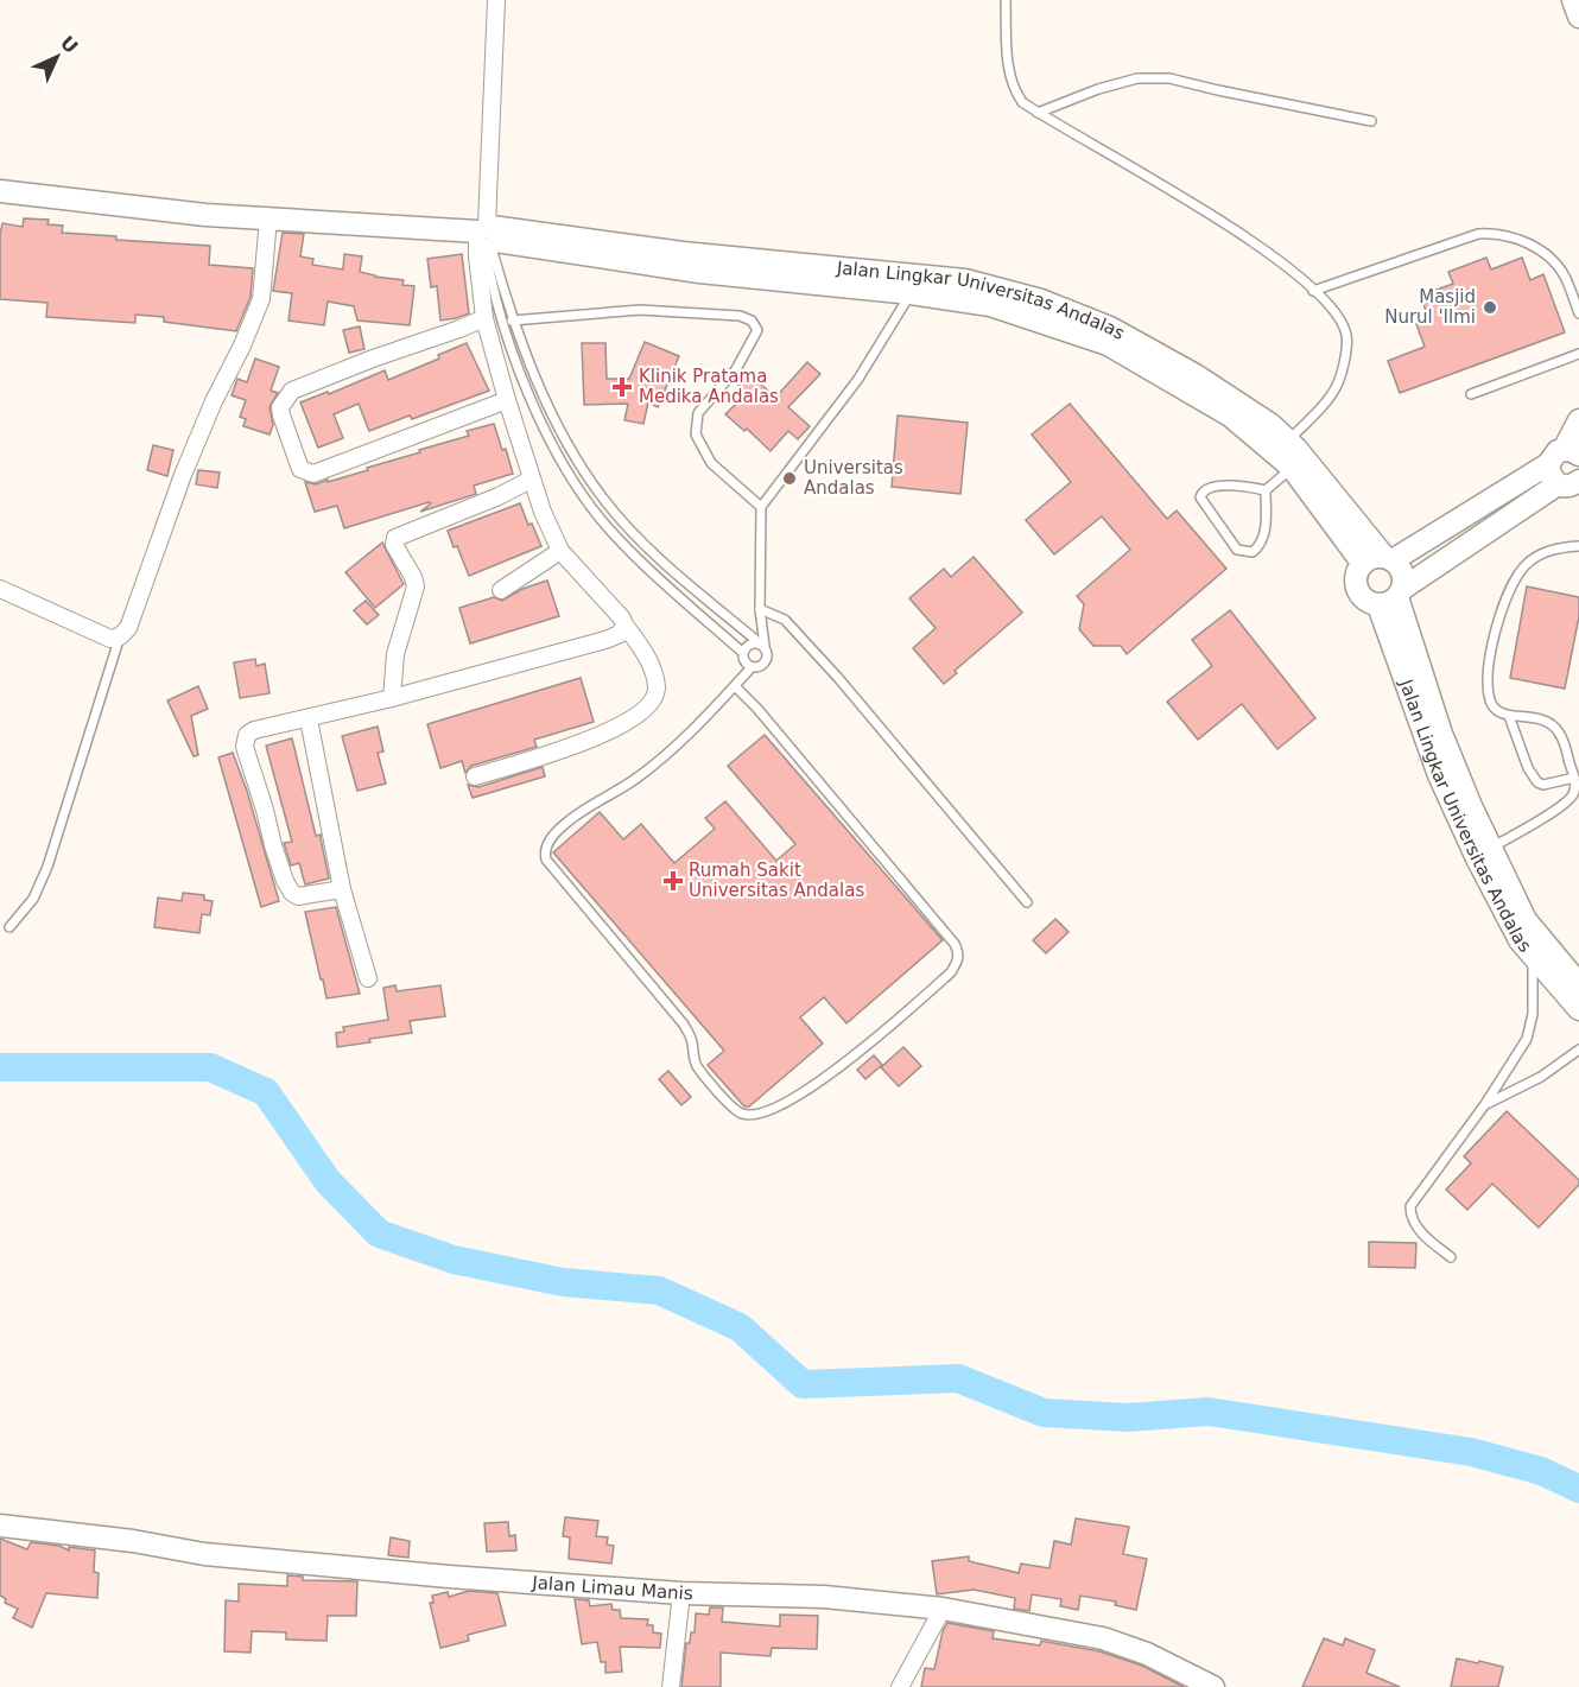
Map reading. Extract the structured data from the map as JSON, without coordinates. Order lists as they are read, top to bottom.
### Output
{
  "streets": {
    "street": ["Jalan Lingkar Universitas Andalas", "Jalan Limau Manis"]
  },
  "places": {
    "other": ["Masjid Nurul 'Ilmi", "Universitas Andalas"],
    "health": ["Klinik Pratama Medika Andalas", "Rumah Sakit Universitas Andalas"]
  },
  "north": "top right"
}
